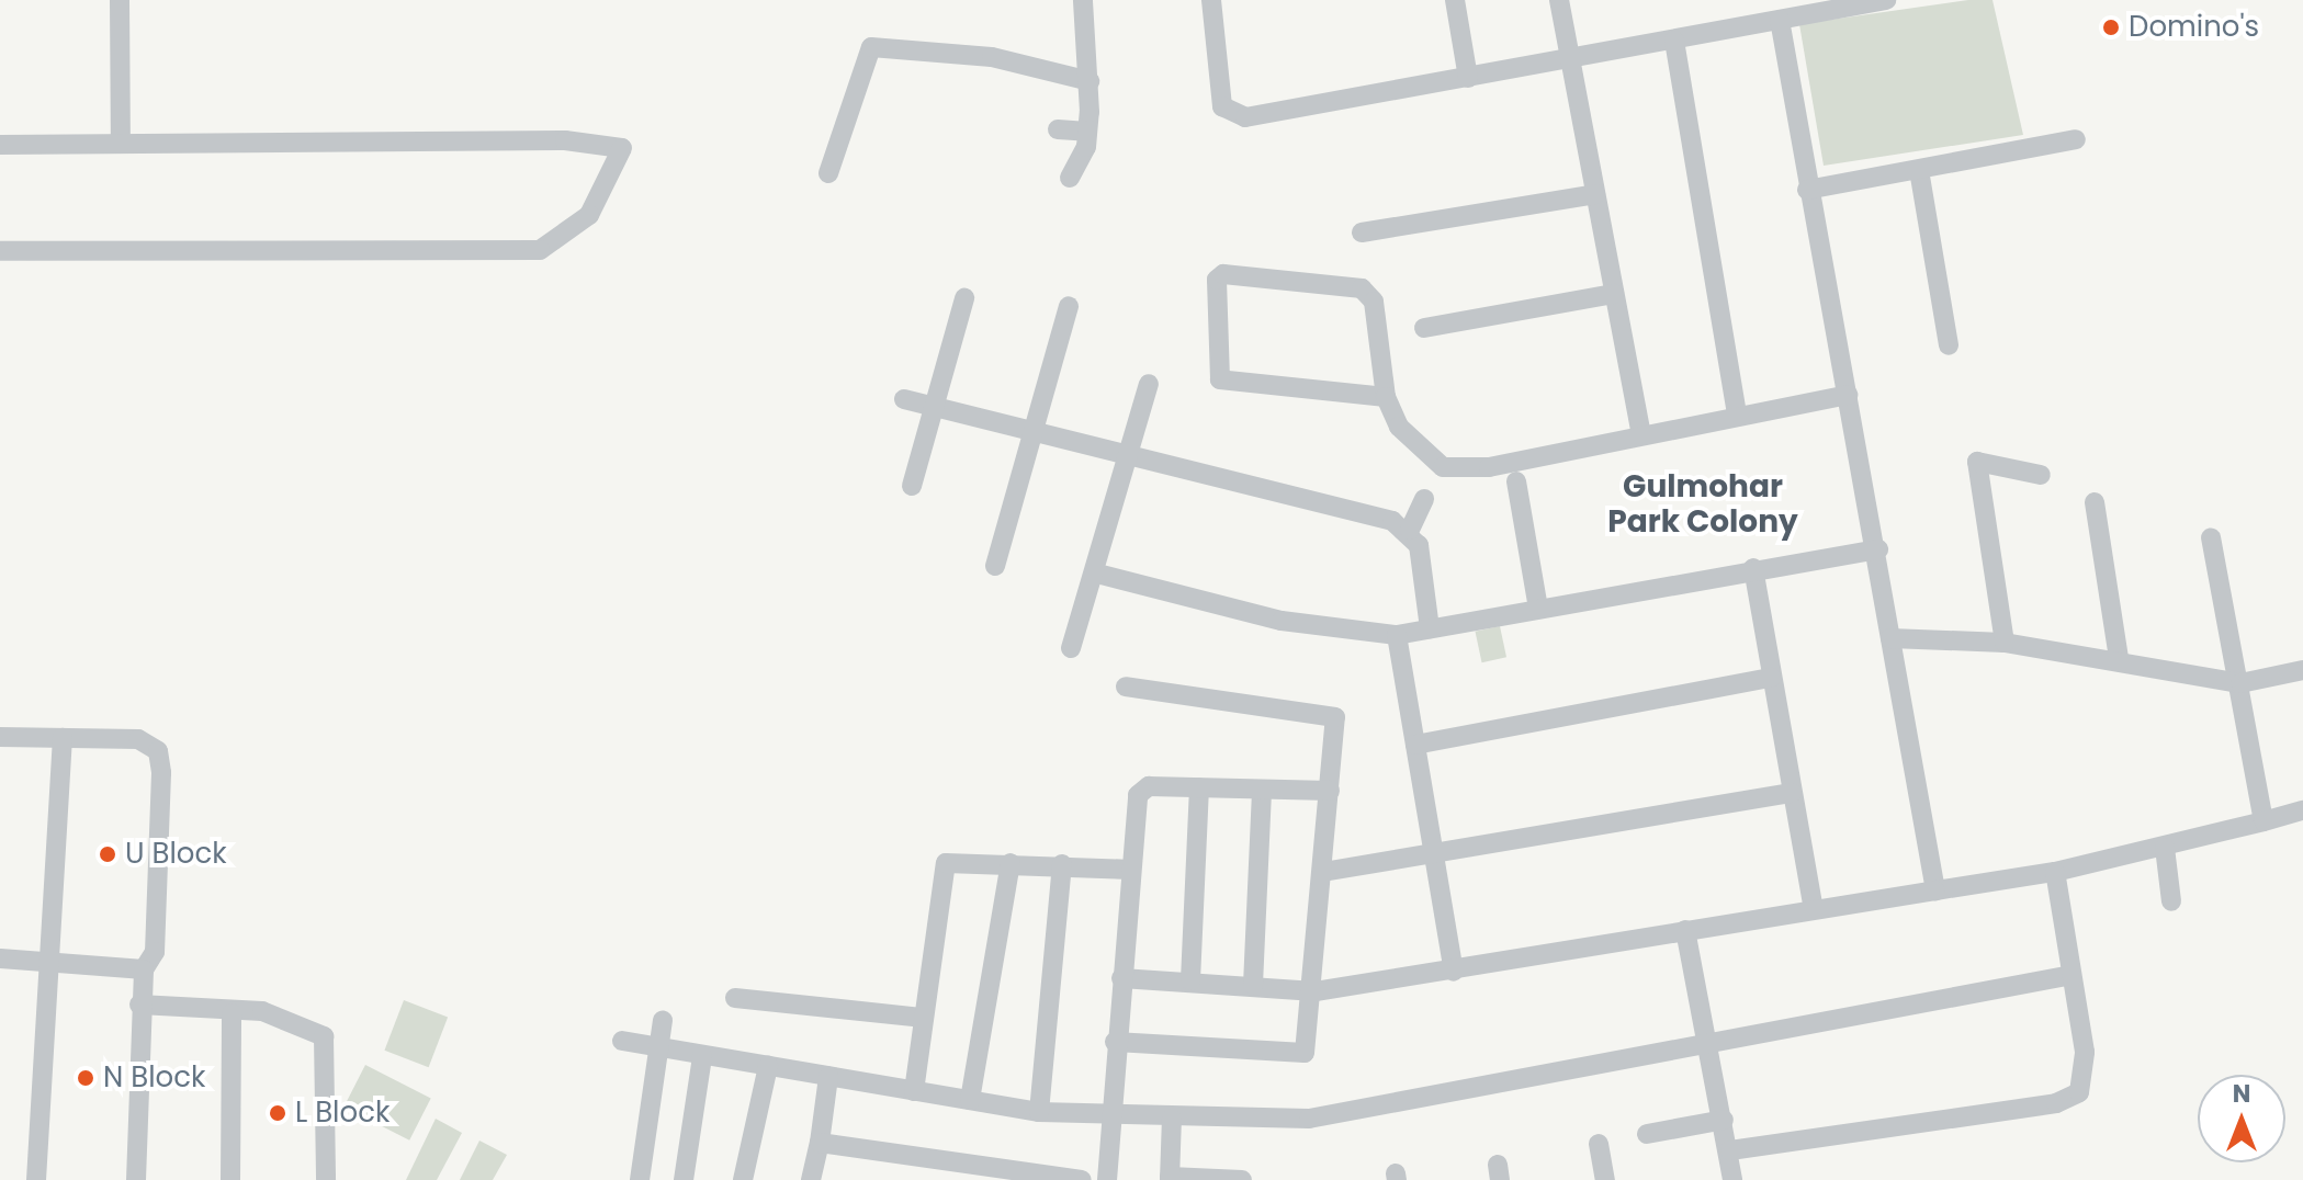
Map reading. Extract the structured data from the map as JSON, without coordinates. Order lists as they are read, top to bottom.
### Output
{
  "districts": ["Gulmohar Park Colony"],
  "places": [
    "Domino's",
    "U Block",
    "N Block",
    "L Block"
  ],
  "north": "top"
}
